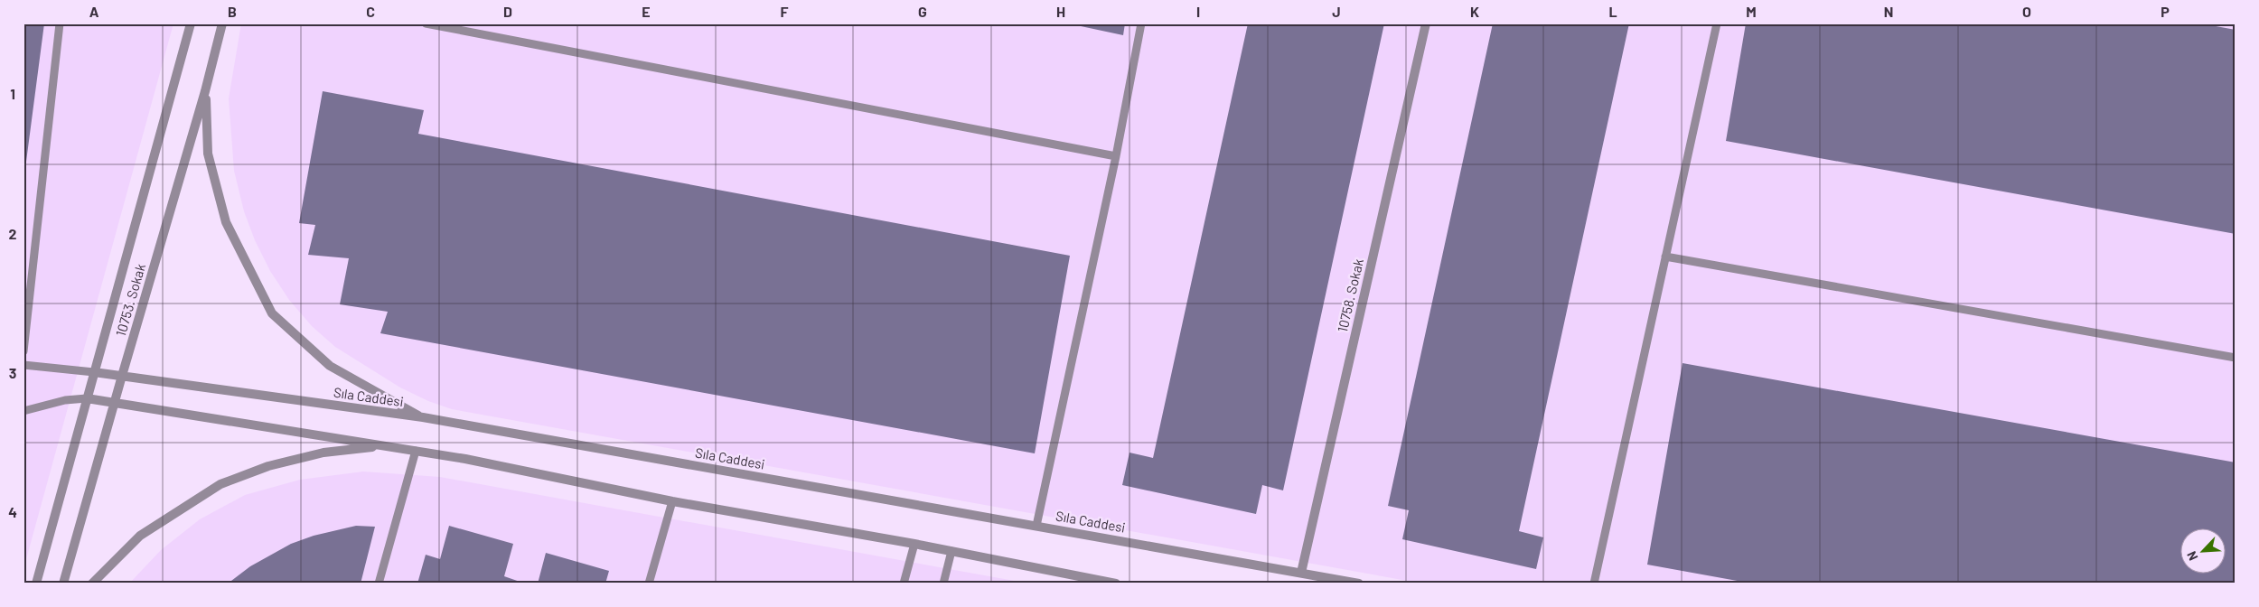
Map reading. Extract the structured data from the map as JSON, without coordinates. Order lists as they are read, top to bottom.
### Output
{
  "streets": {
    "street": ["10758. Sokak", "10753. Sokak", "Sıla Caddesi"]
  },
  "crossings": [
    ["10758. Sokak", "Sıla Caddesi"],
    ["10753. Sokak", "Sıla Caddesi"]
  ],
  "north": "bottom left",
  "grid": {
    "columns": [
      "A",
      "B",
      "C",
      "D",
      "E",
      "F",
      "G",
      "H",
      "I",
      "J",
      "K",
      "L",
      "M",
      "N",
      "O",
      "P"
    ],
    "rows": [
      "1",
      "2",
      "3",
      "4"
    ]
  }
}
